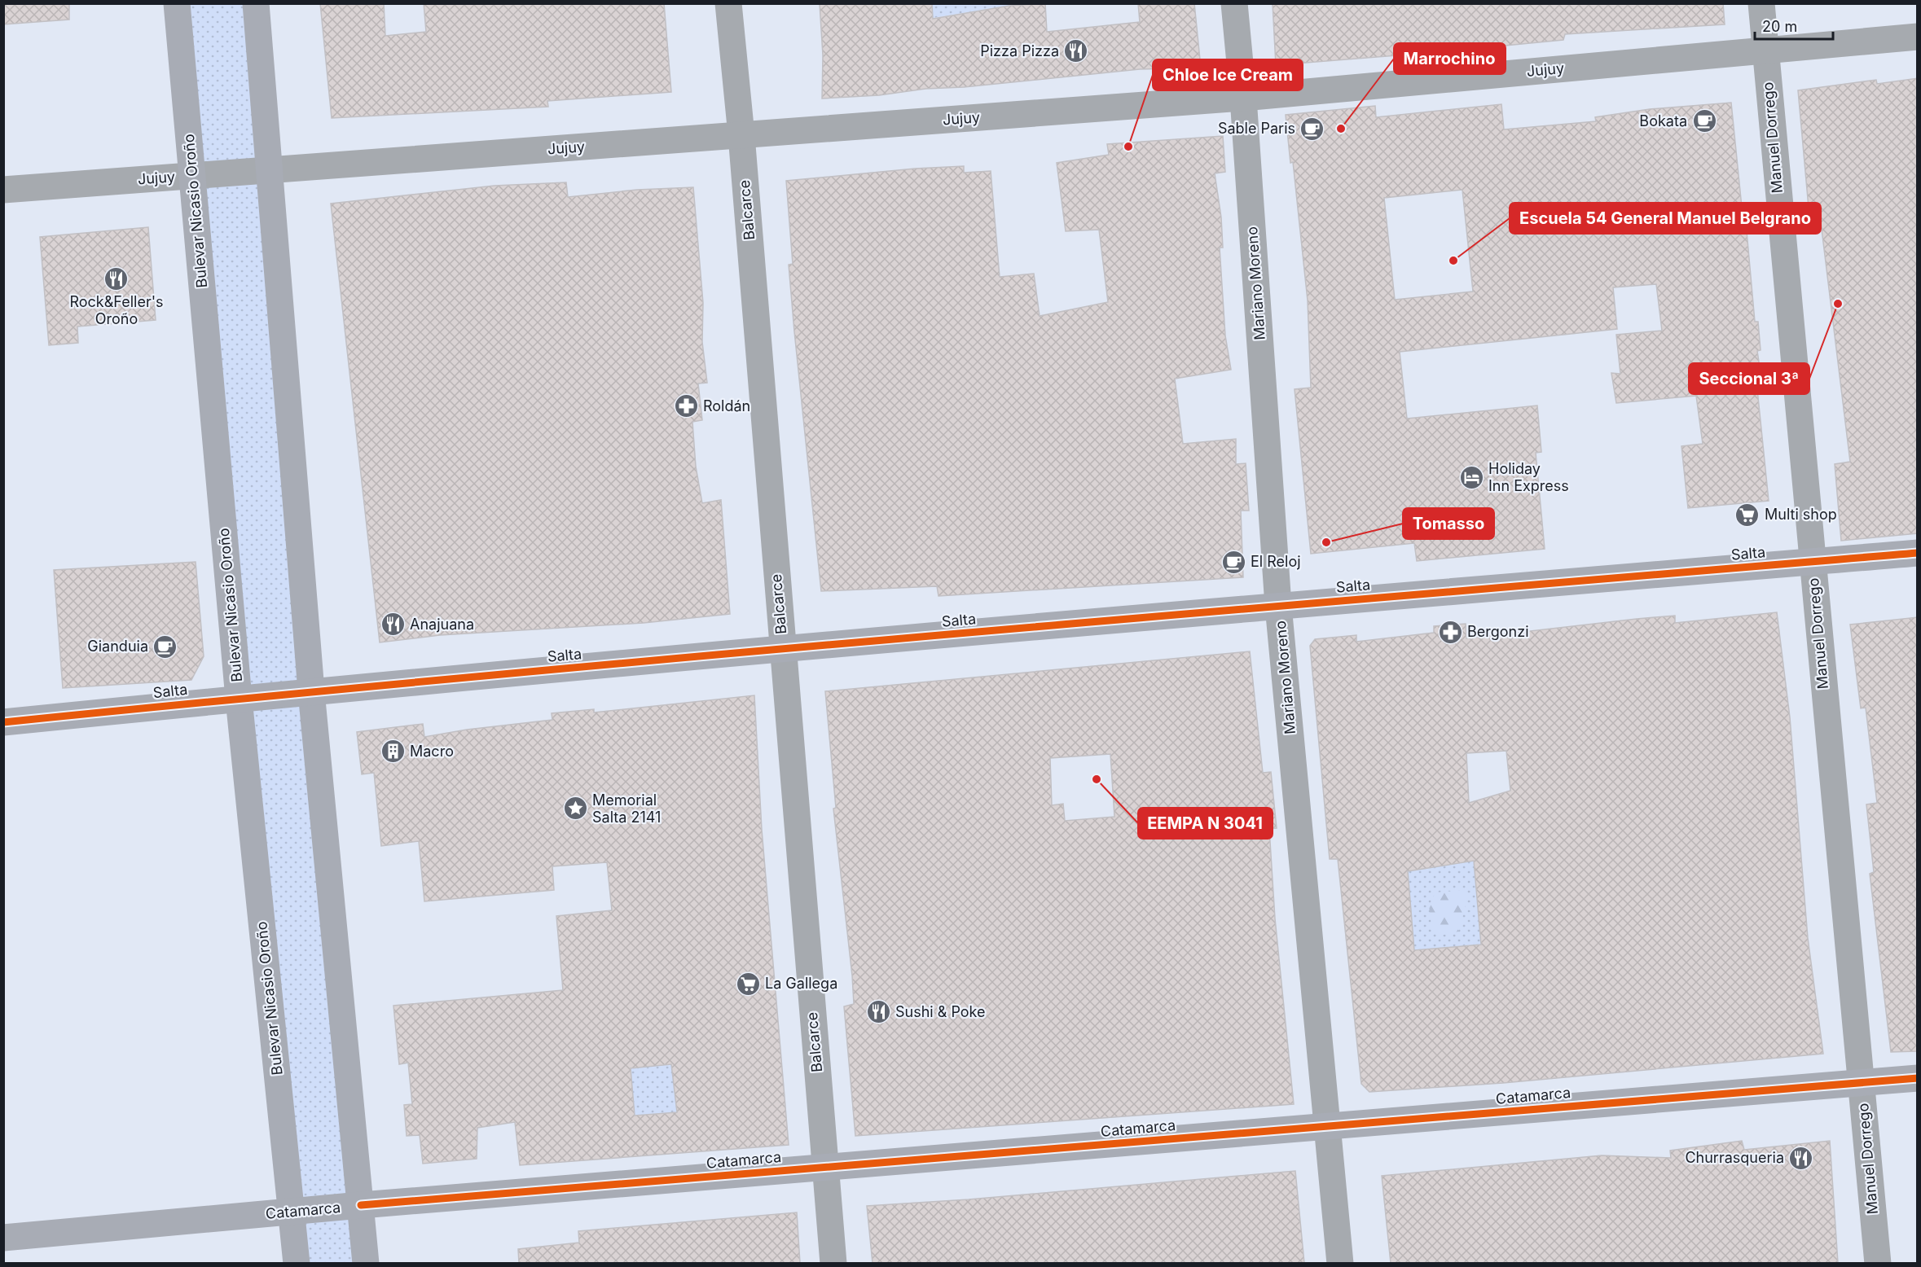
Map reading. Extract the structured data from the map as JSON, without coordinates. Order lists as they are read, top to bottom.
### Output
{
  "streets": {
    "main road": ["Bulevar Nicasio Oroño", "Salta", "Catamarca"],
    "street": [
      "Jujuy",
      "Manuel Dorrego",
      "Balcarce",
      "Mariano Moreno"
    ]
  },
  "crossings": [
    ["Jujuy", "Manuel Dorrego"],
    ["Jujuy", "Balcarce"],
    ["Jujuy", "Bulevar Nicasio Oroño"],
    ["Jujuy", "Mariano Moreno"],
    ["Manuel Dorrego", "Salta"],
    ["Manuel Dorrego", "Catamarca"],
    ["Balcarce", "Salta"],
    ["Balcarce", "Catamarca"],
    ["Bulevar Nicasio Oroño", "Salta"],
    ["Bulevar Nicasio Oroño", "Catamarca"],
    ["Mariano Moreno", "Salta"],
    ["Mariano Moreno", "Catamarca"]
  ],
  "places": {
    "restaurant": [
      "Pizza Pizza",
      "Rock&Feller's Oroño",
      "Anajuana",
      "Sushi & Poke",
      "Churrasqueria"
    ],
    "cafe": [
      "Bokata",
      "Sable Paris",
      "El Reloj",
      "Gianduia"
    ],
    "other": [
      "Marrochino",
      "Chloe Ice Cream",
      "Escuela 54 General Manuel Belgrano",
      "Seccional 3ª",
      "Tomasso",
      "EEMPA N 3041"
    ],
    "pharmacy": ["Roldán", "Bergonzi"],
    "hotel": ["Holiday Inn Express"],
    "supermarket": ["Multi shop", "La Gallega"],
    "building": ["Macro"],
    "place": ["Memorial Salta 2141"]
  },
  "scale_bar": "20 m"
}
